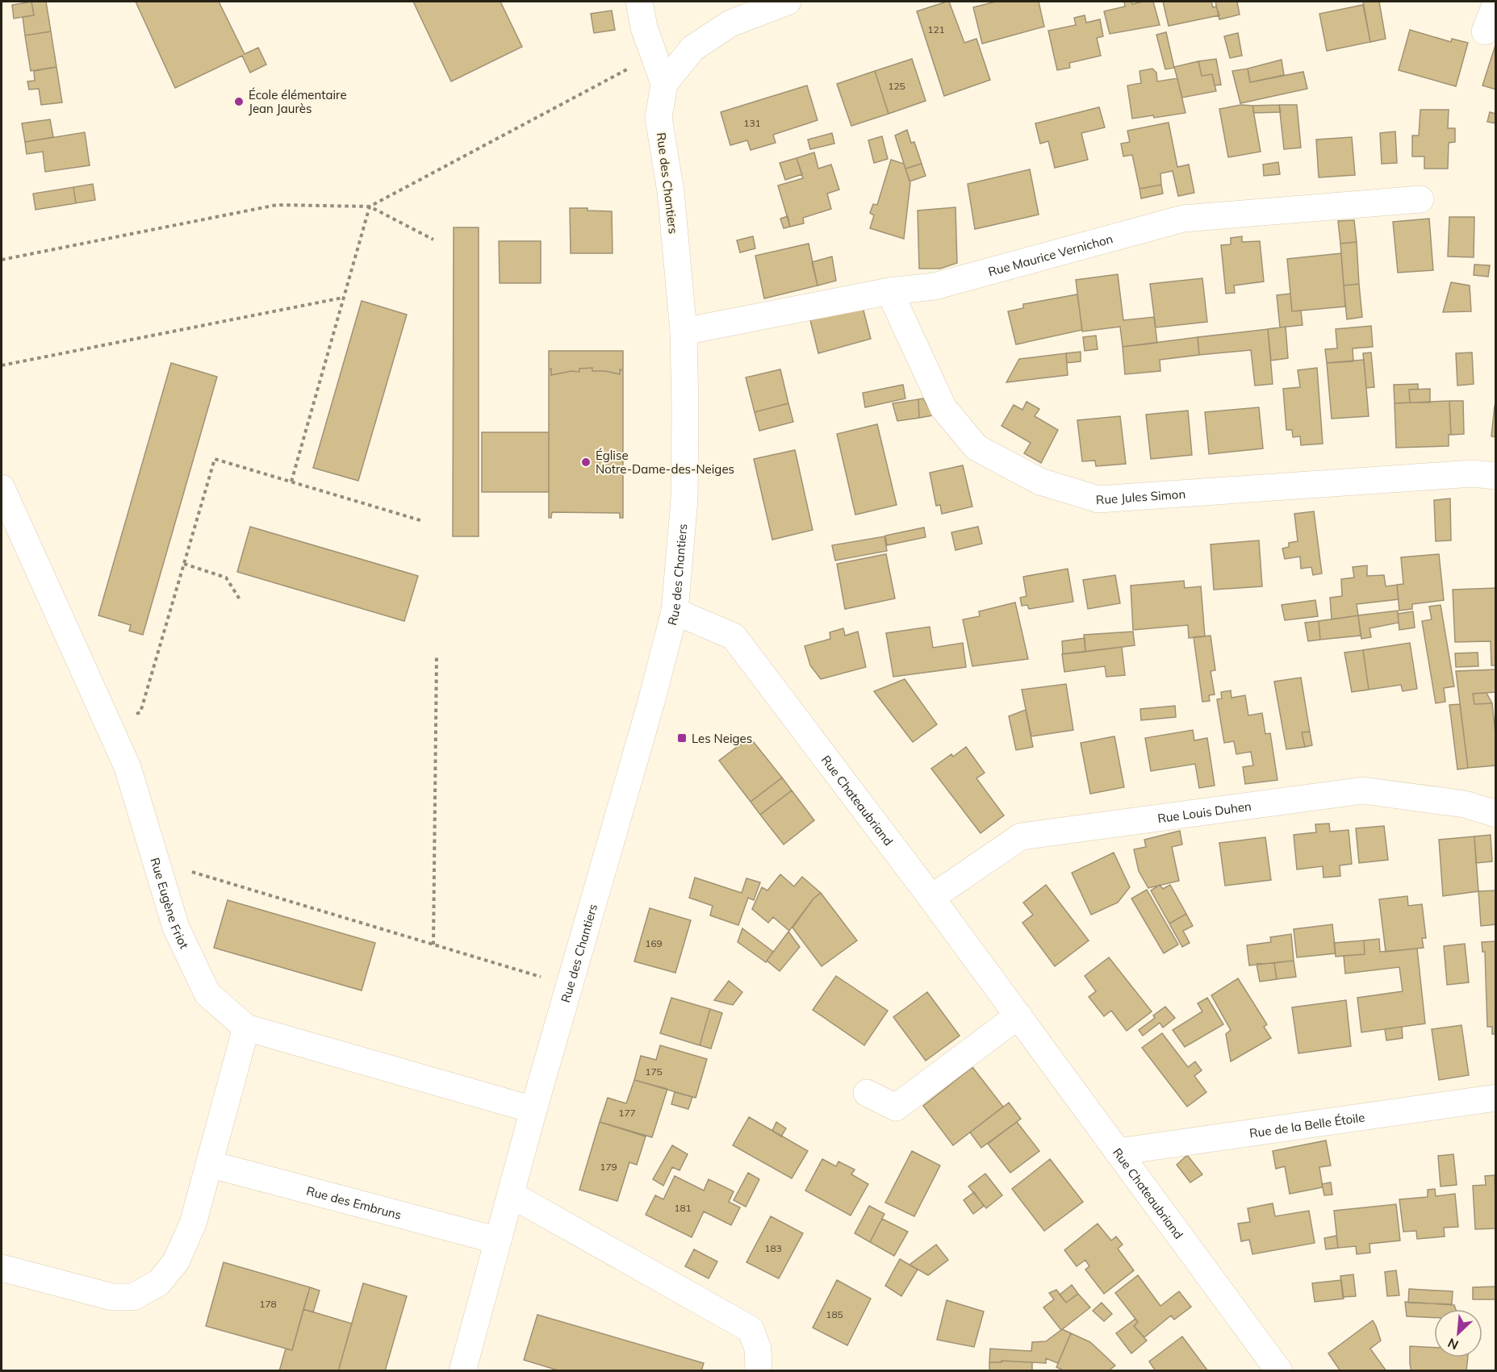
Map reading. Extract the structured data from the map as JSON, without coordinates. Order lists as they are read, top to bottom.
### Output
{
  "streets": {
    "street": [
      "Rue des Chantiers",
      "Rue Maurice Vernichon",
      "Rue Jules Simon",
      "Rue Chateaubriand",
      "Rue Louis Duhen",
      "Rue Eugène Friot",
      "Rue de la Belle Étoile",
      "Rue des Embruns"
    ]
  },
  "crossings": [
    ["Rue des Chantiers", "Rue Maurice Vernichon"],
    ["Rue des Chantiers", "Rue Chateaubriand"],
    ["Rue des Chantiers", "Rue Eugène Friot"],
    ["Rue des Chantiers", "Rue des Embruns"],
    ["Rue Maurice Vernichon", "Rue Jules Simon"],
    ["Rue Chateaubriand", "Rue Louis Duhen"],
    ["Rue Chateaubriand", "Rue de la Belle Étoile"]
  ],
  "places": {
    "other": ["École élémentaire Jean Jaurès", "Église Notre-Dame-des-Neiges"],
    "transit": ["Les Neiges"]
  },
  "house_numbers": [
    "121",
    "125",
    "131",
    "169",
    "175",
    "177",
    "179",
    "181",
    "183",
    "178",
    "185"
  ],
  "north": "bottom left"
}
